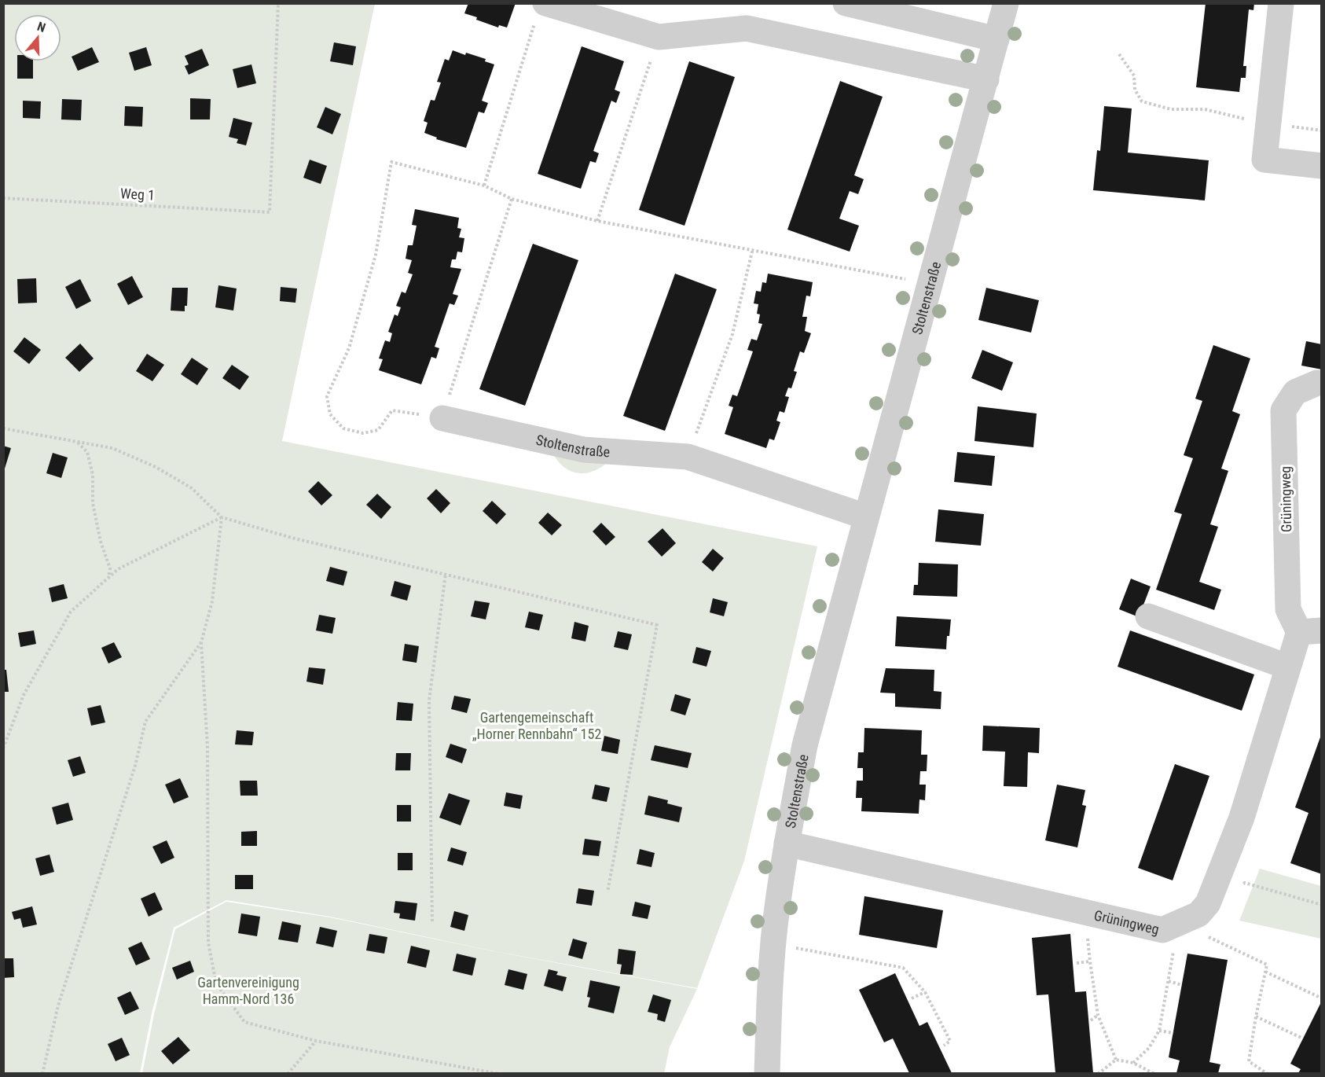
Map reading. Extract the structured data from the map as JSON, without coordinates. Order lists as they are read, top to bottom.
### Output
{
  "streets": {
    "street": ["Stoltenstraße", "Grüningweg"],
    "path": ["Weg 1"]
  },
  "crossings": [
    ["Stoltenstraße", "Grüningweg"]
  ],
  "parks": ["Gartengemeinschaft „Horner Rennbahn“ 152", "Gartenvereinigung Hamm-Nord 136"],
  "north": "top"
}
